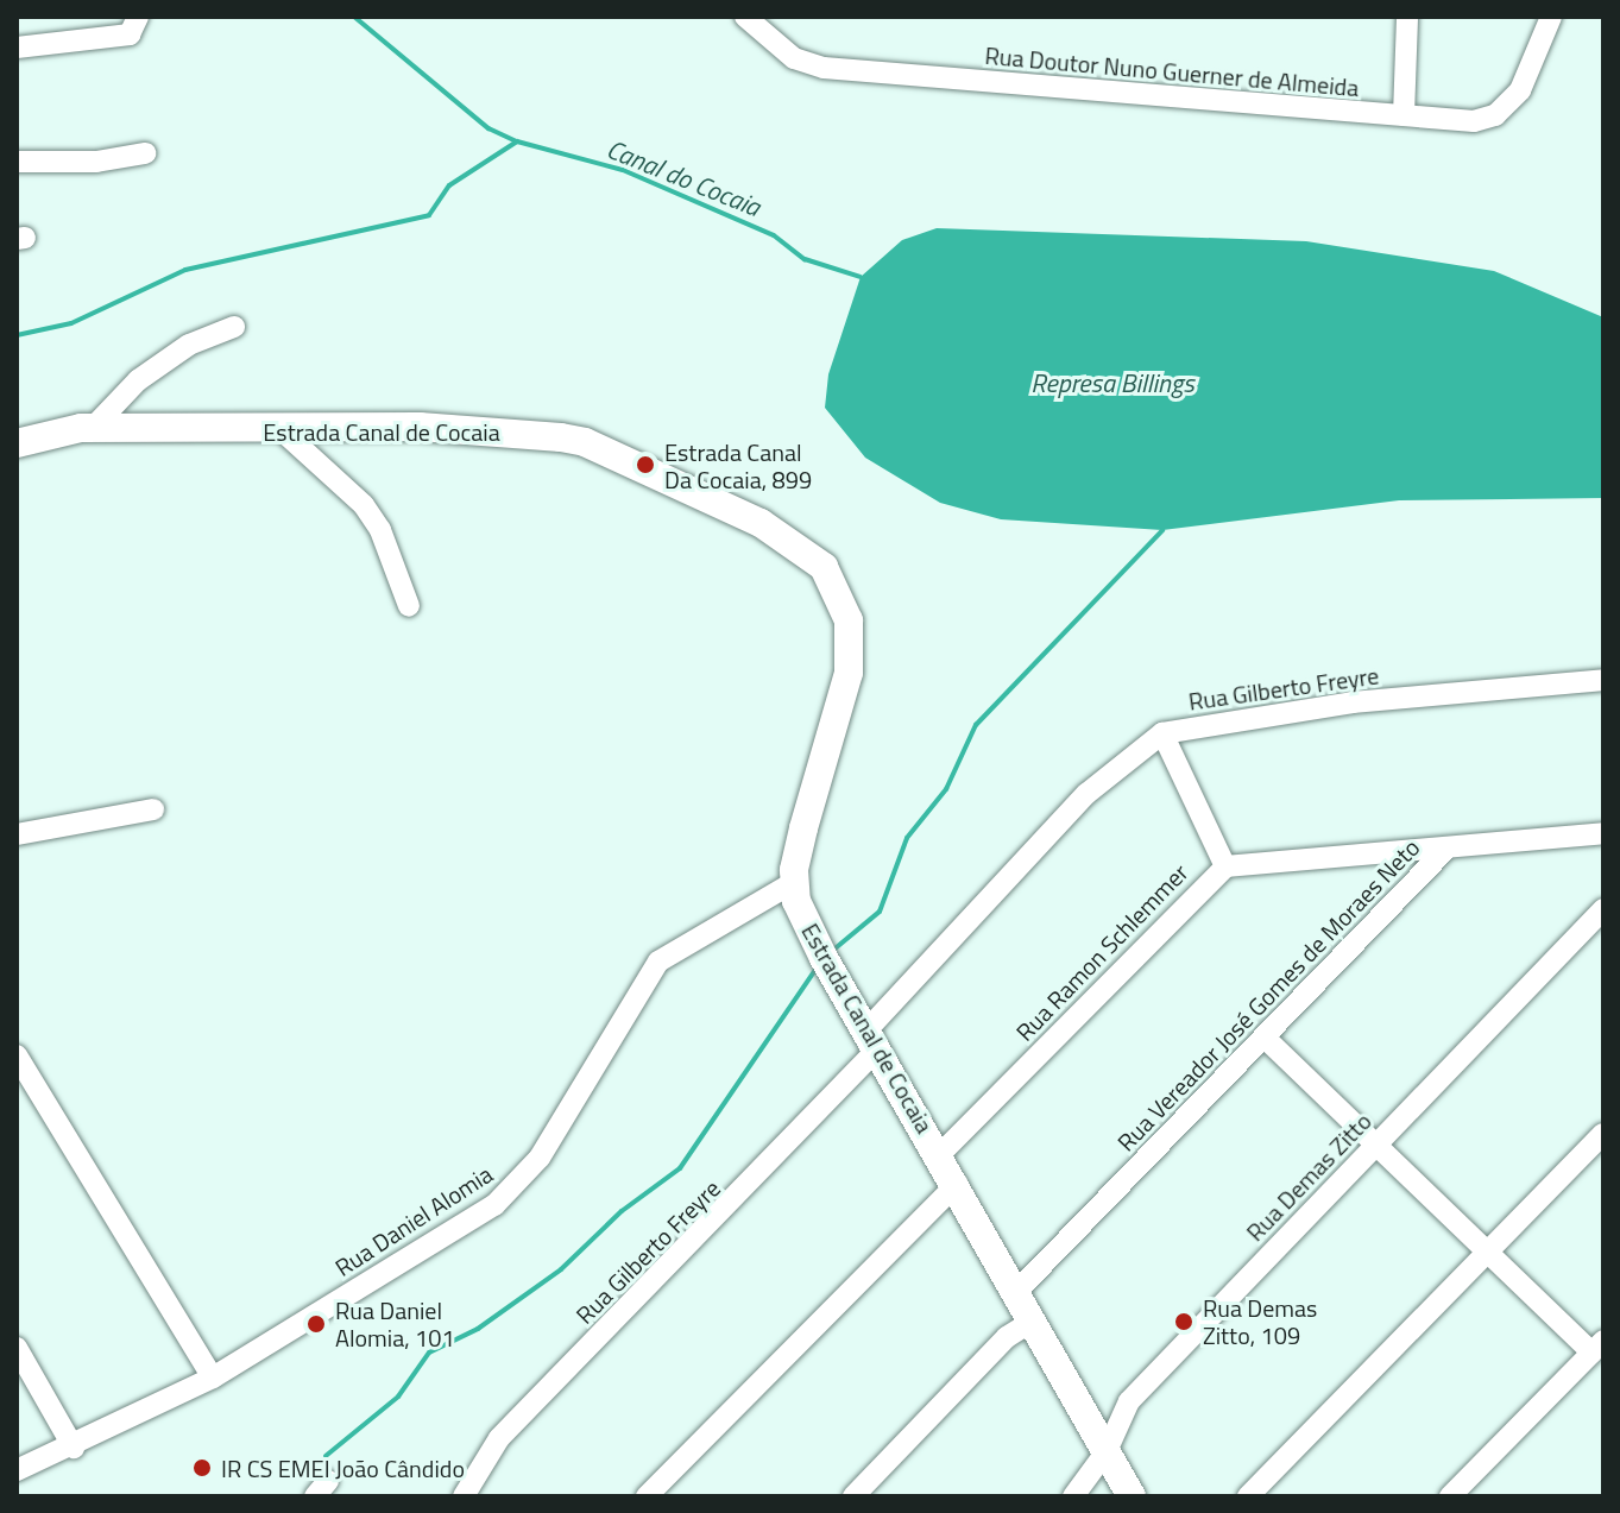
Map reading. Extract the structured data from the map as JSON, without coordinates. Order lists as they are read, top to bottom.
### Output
{
  "streets": {
    "main road": ["Estrada Canal de Cocaia"],
    "street": [
      "Rua Doutor Nuno Guerner de Almeida",
      "Rua Gilberto Freyre",
      "Rua Ramon Schlemmer",
      "Rua Vereador José Gomes de Moraes Neto",
      "Rua Demas Zitto",
      "Rua Daniel Alomia"
    ]
  },
  "crossings": [
    ["Estrada Canal de Cocaia", "Rua Gilberto Freyre"],
    ["Estrada Canal de Cocaia", "Rua Ramon Schlemmer"],
    ["Estrada Canal de Cocaia", "Rua Vereador José Gomes de Moraes Neto"],
    ["Estrada Canal de Cocaia", "Rua Demas Zitto"],
    ["Estrada Canal de Cocaia", "Rua Daniel Alomia"],
    ["Rua Ramon Schlemmer", "Rua Vereador José Gomes de Moraes Neto"]
  ],
  "water": ["Canal do Cocaia", "Represa Billings"],
  "places": [
    "Estrada Canal Da Cocaia, 899",
    "Rua Demas Zitto, 109",
    "Rua Daniel Alomia, 101",
    "IR CS EMEI João Cândido"
  ]
}
